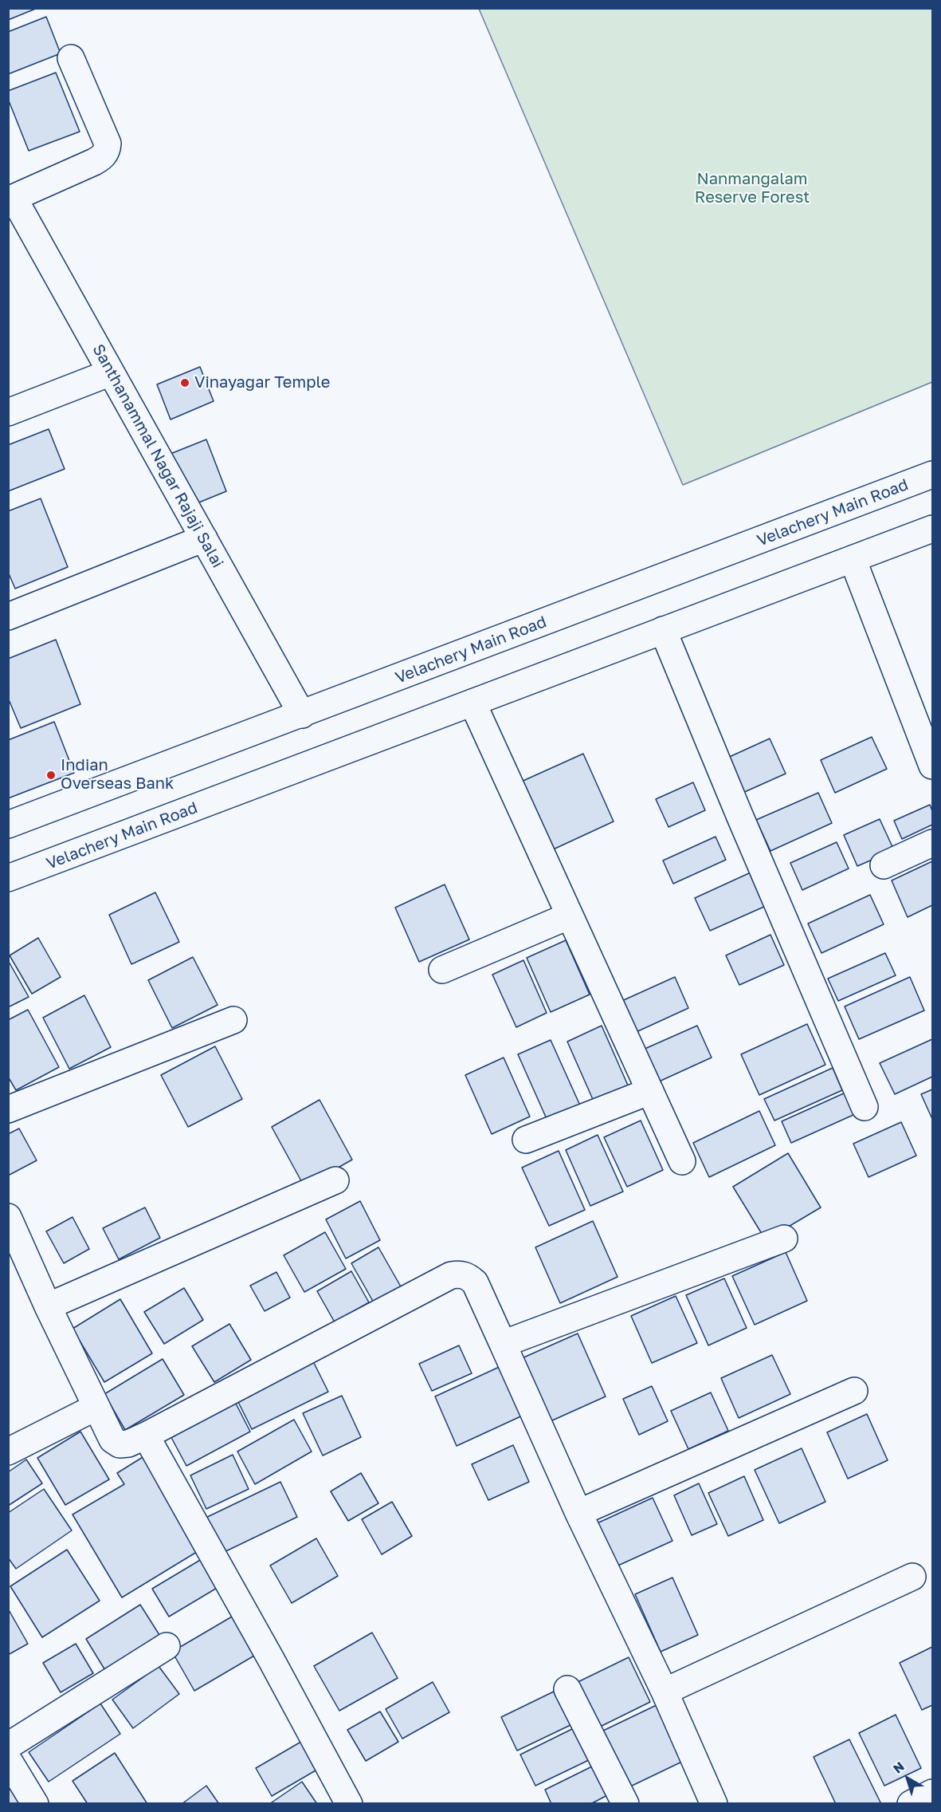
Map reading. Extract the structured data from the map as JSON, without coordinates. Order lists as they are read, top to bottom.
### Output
{
  "streets": {
    "street": ["Santhanammal Nagar Rajaji Salai", "Velachery Main Road"]
  },
  "crossings": [
    ["Santhanammal Nagar Rajaji Salai", "Velachery Main Road"]
  ],
  "parks": ["Nanmangalam Reserve Forest"],
  "places": ["Vinayagar Temple", "Indian Overseas Bank"],
  "north": "top left"
}
